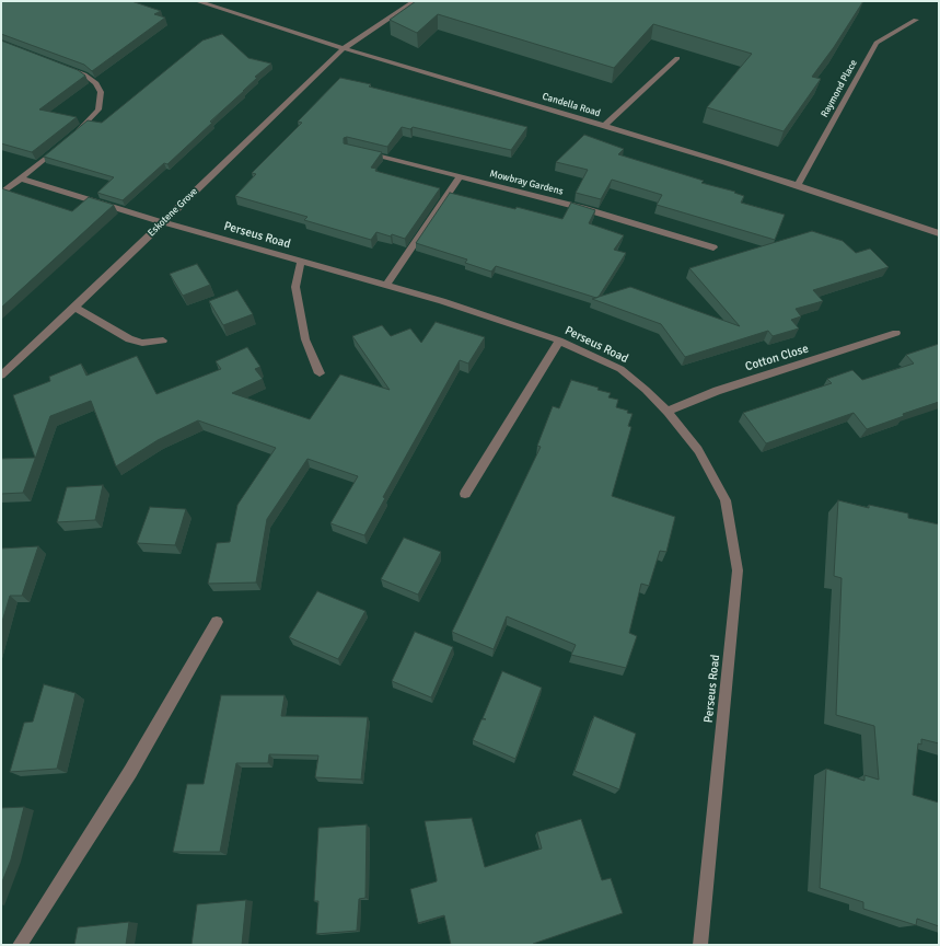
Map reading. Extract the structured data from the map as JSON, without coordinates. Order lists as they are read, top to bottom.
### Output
{
  "streets": {
    "street": [
      "Raymond Place",
      "Candella Road",
      "Mowbray Gardens",
      "Eskotene Grove",
      "Perseus Road",
      "Cotton Close"
    ]
  },
  "crossings": [
    ["Raymond Place", "Candella Road"],
    ["Candella Road", "Eskotene Grove"],
    ["Eskotene Grove", "Perseus Road"],
    ["Perseus Road", "Cotton Close"]
  ]
}
